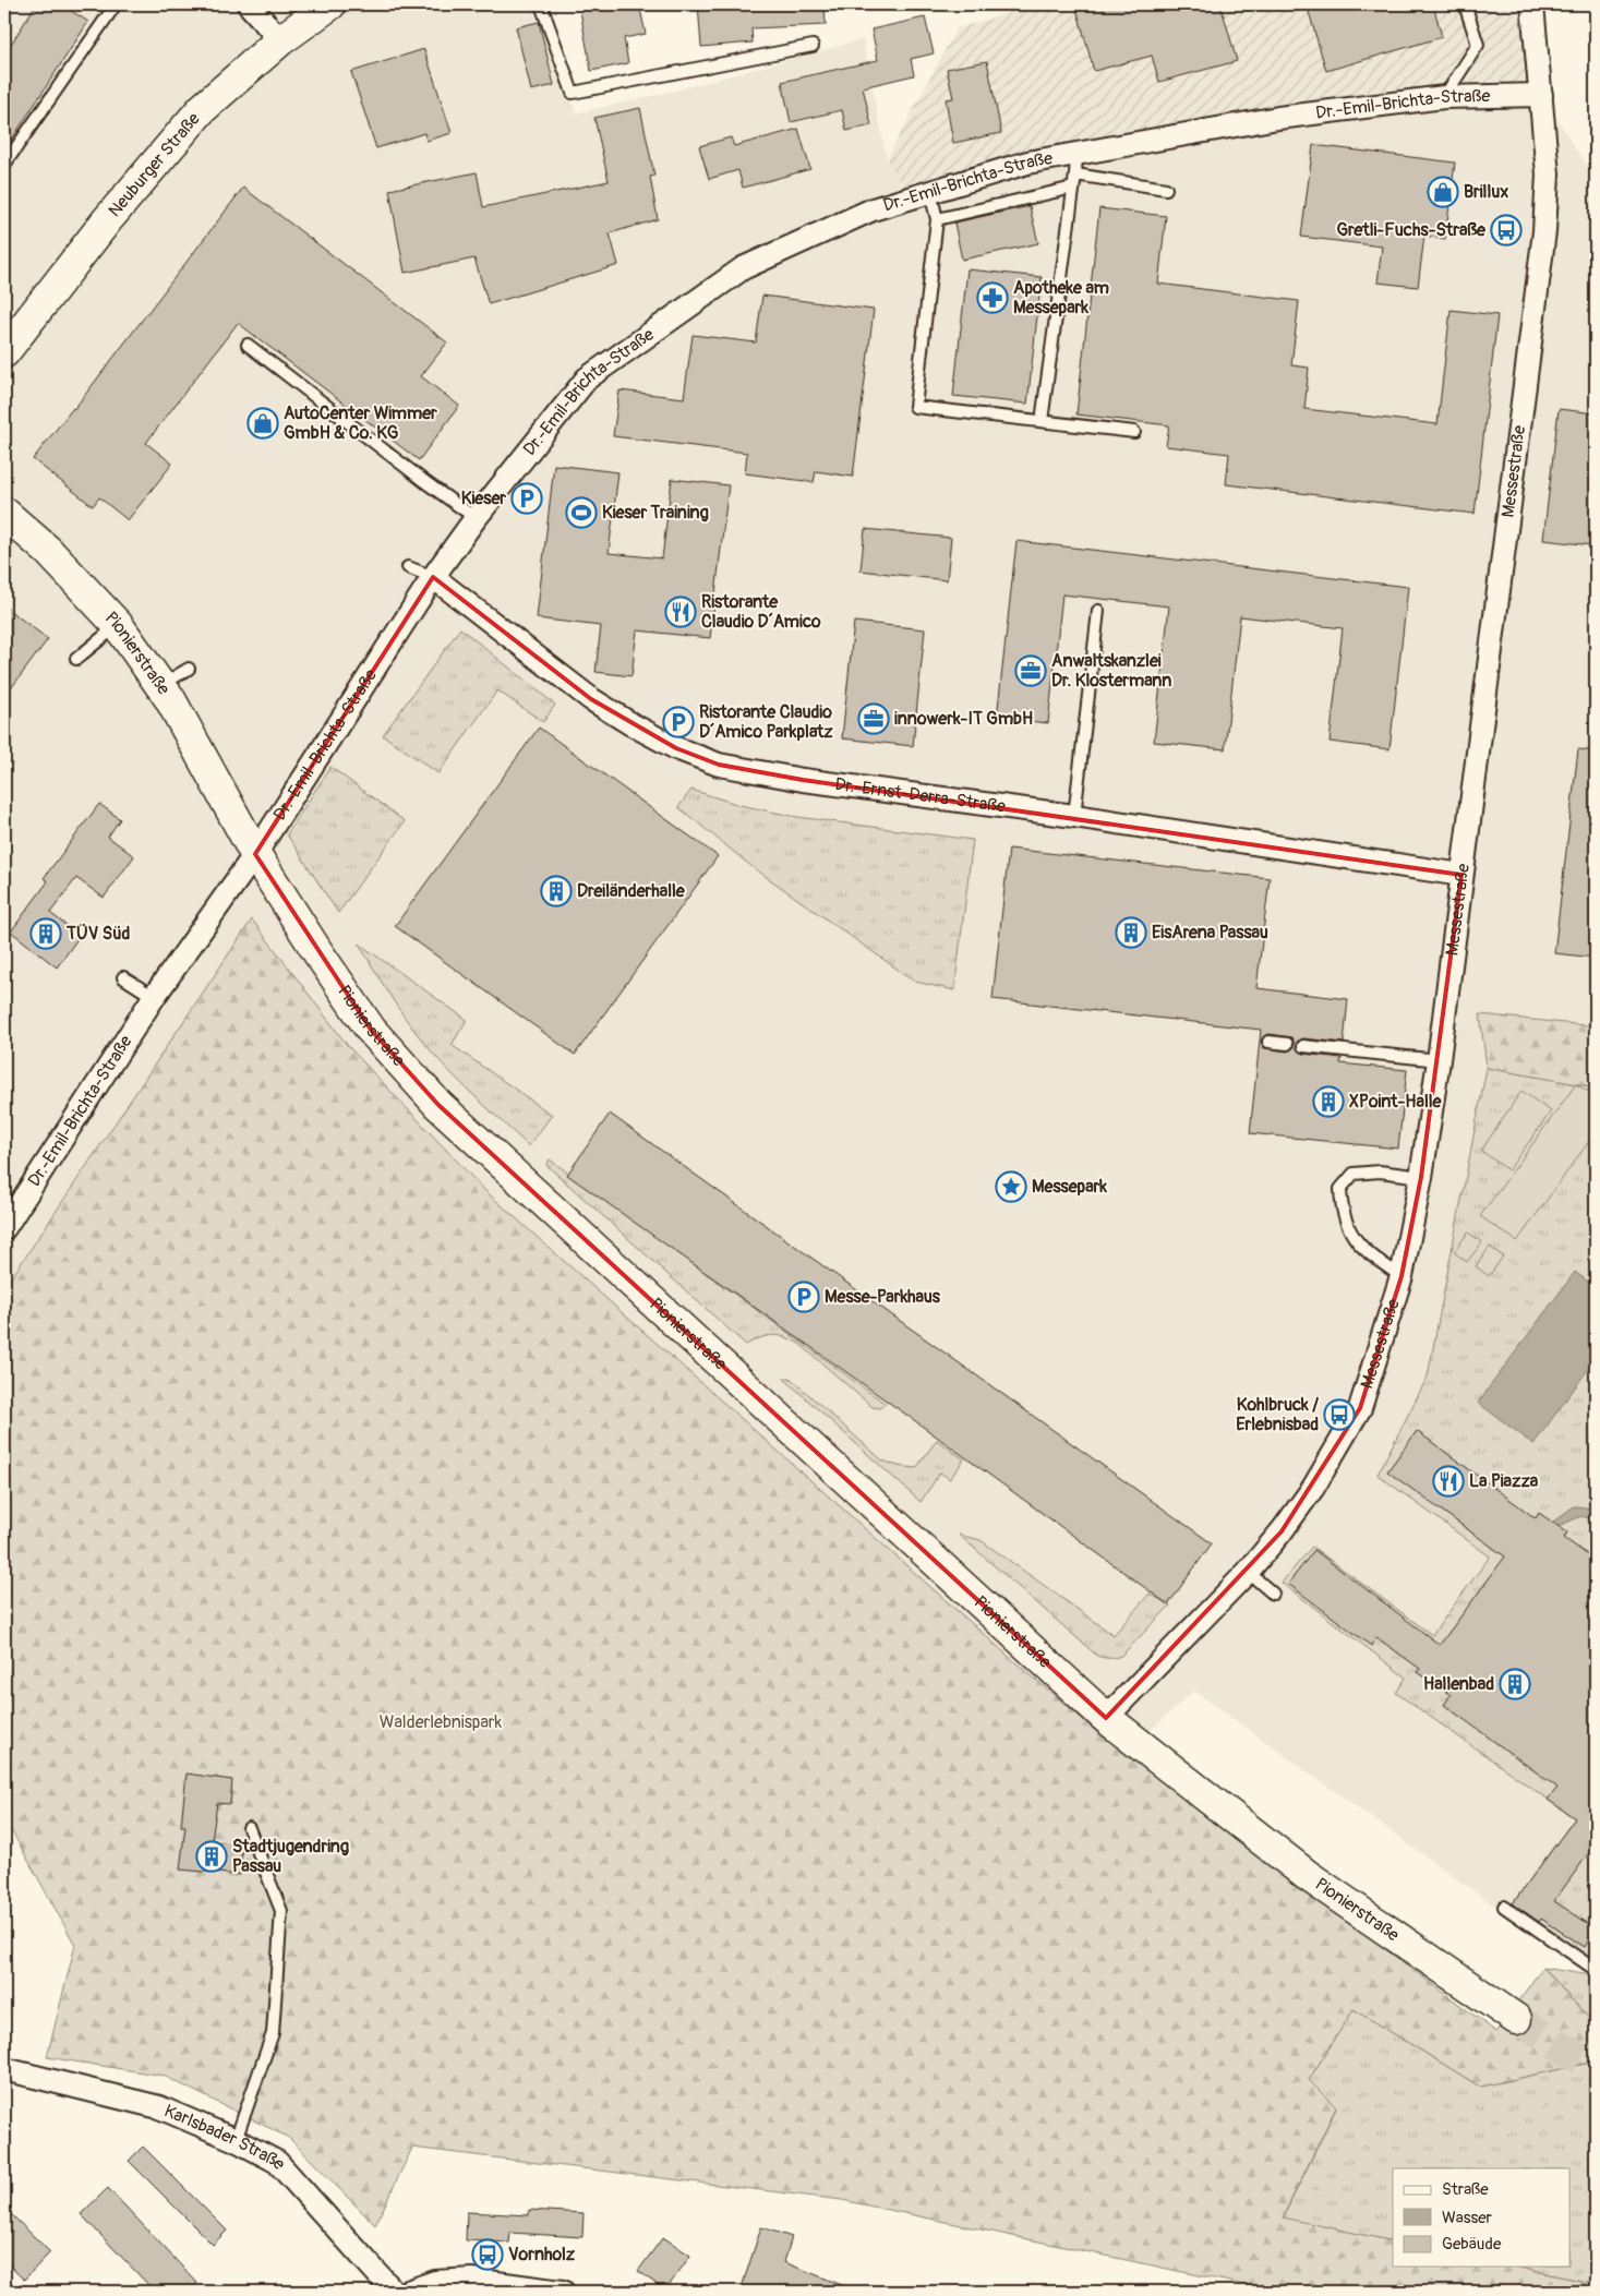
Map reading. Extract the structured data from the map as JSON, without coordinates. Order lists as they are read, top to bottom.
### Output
{
  "streets": {
    "main road": ["Neuburger Straße", "Pionierstraße"],
    "street": [
      "Dr.-Emil-Brichta-Straße",
      "Messestraße",
      "Dr.-Ernst-Derra-Straße",
      "Karlsbader Straße"
    ]
  },
  "crossings": [
    ["Dr.-Emil-Brichta-Straße", "Messestraße"],
    ["Dr.-Emil-Brichta-Straße", "Pionierstraße"],
    ["Dr.-Emil-Brichta-Straße", "Dr.-Ernst-Derra-Straße"],
    ["Messestraße", "Pionierstraße"],
    ["Messestraße", "Dr.-Ernst-Derra-Straße"]
  ],
  "parks": ["Walderlebnispark"],
  "places": {
    "shop": ["Brillux", "AutoCenter Wimmer GmbH & Co. KG"],
    "bus stop": ["Gretli-Fuchs-Straße", "Kohlbruck / Erlebnisbad", "Vornholz"],
    "pharmacy": ["Apotheke am Messepark"],
    "parking": ["Kieser", "Ristorante Claudio D´Amico Parkplatz", "Messe-Parkhaus"],
    "sports": ["Kieser Training"],
    "restaurant": ["Ristorante Claudio D´Amico", "La Piazza"],
    "office": ["Anwaltskanzlei Dr. Klostermann", "innowerk-IT GmbH"],
    "building": [
      "Dreiländerhalle",
      "EisArena Passau",
      "TÜV Süd",
      "XPoint-Halle",
      "Hallenbad",
      "Stadtjugendring Passau"
    ],
    "place": ["Messepark"]
  },
  "legend": ["Straße", "Wasser", "Gebäude"]
}
